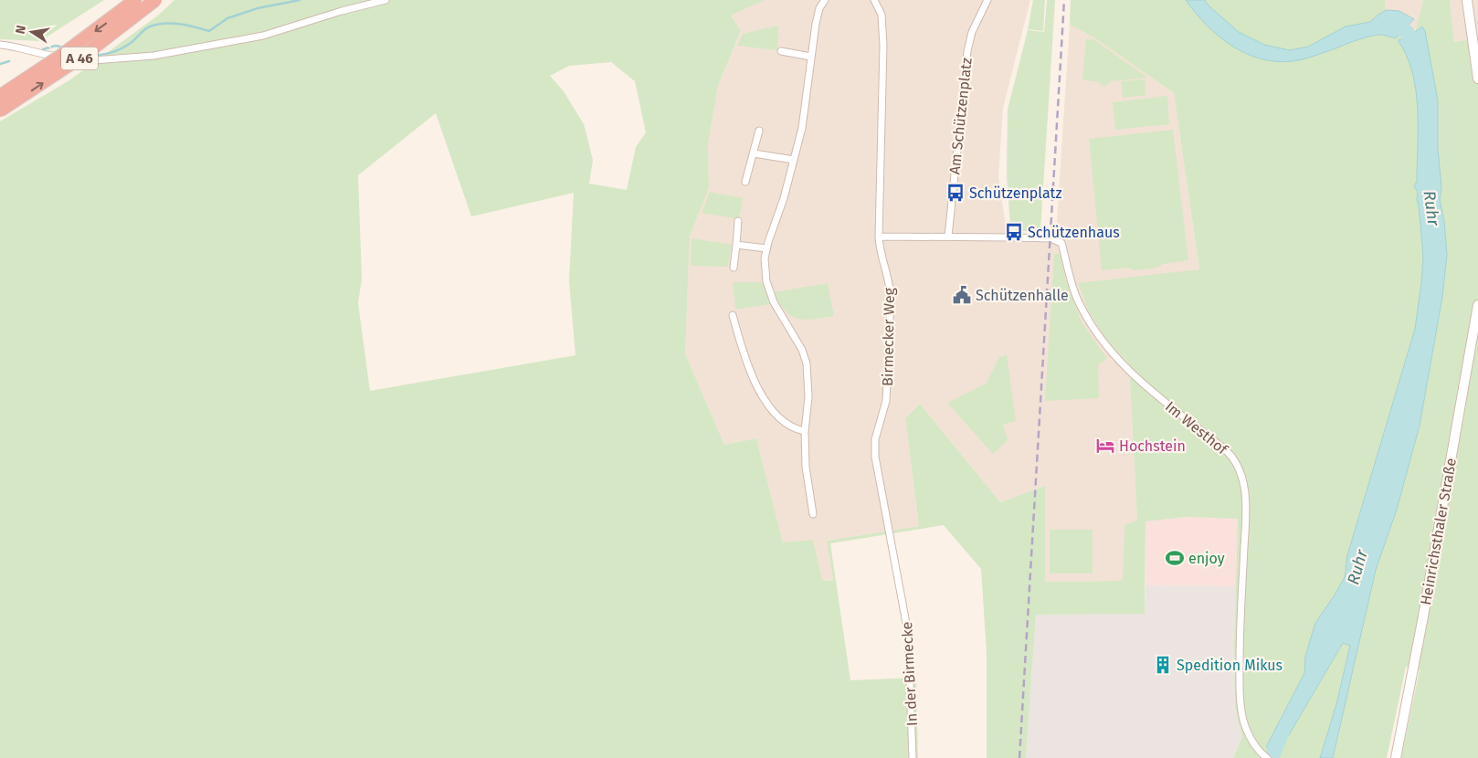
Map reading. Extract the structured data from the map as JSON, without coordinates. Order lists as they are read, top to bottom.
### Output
{
  "streets": {
    "highway": ["A 46"],
    "main road": ["Heinrichsthaler Straße"],
    "street": [
      "Am Schützenplatz",
      "Birmecker Weg",
      "Im Westhof",
      "In der Birmecke"
    ]
  },
  "crossings": [
    ["Am Schützenplatz", "Im Westhof"],
    ["Birmecker Weg", "In der Birmecke"]
  ],
  "water": ["Ruhr"],
  "places": {
    "bus stop": ["Schützenplatz", "Schützenhaus"],
    "public building": ["Schützenhalle"],
    "hotel": ["Hochstein"],
    "sports": ["enjoy"],
    "building": ["Spedition Mikus"]
  },
  "north": "left"
}
